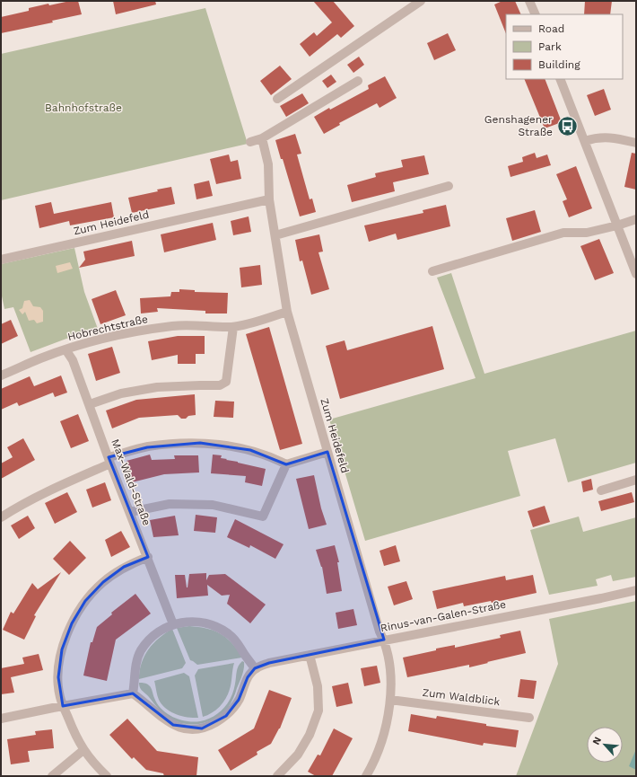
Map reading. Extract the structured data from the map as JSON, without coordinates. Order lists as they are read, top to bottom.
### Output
{
  "streets": {
    "street": [
      "Zum Heidefeld",
      "Hobrechtstraße",
      "Max-Wald-Straße",
      "Rinus-van-Galen-Straße",
      "Zum Waldblick"
    ]
  },
  "crossings": [
    ["Zum Heidefeld", "Hobrechtstraße"],
    ["Zum Heidefeld", "Rinus-van-Galen-Straße"],
    ["Zum Heidefeld", "Zum Waldblick"],
    ["Hobrechtstraße", "Max-Wald-Straße"],
    ["Max-Wald-Straße", "Rinus-van-Galen-Straße"]
  ],
  "parks": ["Bahnhofstraße"],
  "places": {
    "bus stop": ["Genshagener Straße"]
  },
  "legend": ["Road", "Park", "Building"],
  "north": "top left"
}
